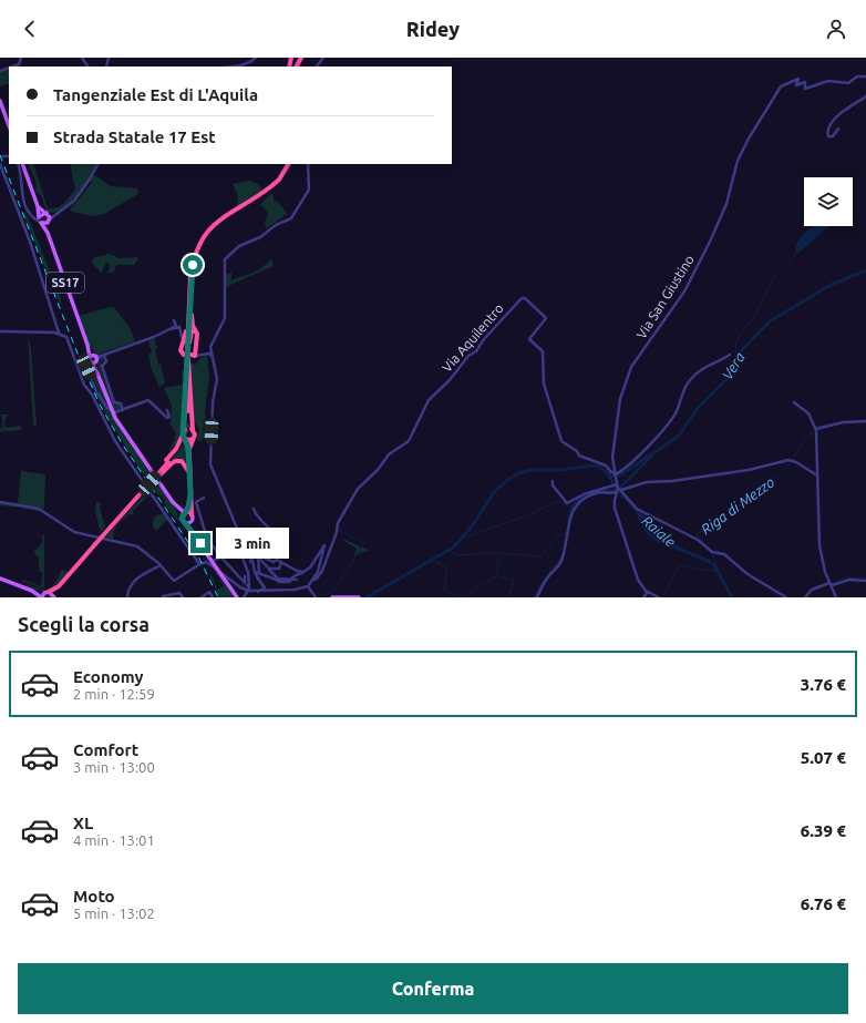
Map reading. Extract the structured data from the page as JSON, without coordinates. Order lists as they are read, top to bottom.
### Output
{
  "streets": {
    "main road": ["SS17"],
    "street": ["Via San Giustino", "Via Aquilentro"]
  },
  "crossings": [
    ["Via San Giustino", "Via Aquilentro"]
  ],
  "water": ["Vera", "Riga di Mezzo", "Raiale"],
  "page": {
    "header": "Ridey",
    "banner": ["Tangenziale Est di L'Aquila", "Strada Statale 17 Est"],
    "bubble": "3 min",
    "heading": "Scegli la corsa",
    "list": [
      {
        "name": "Economy",
        "note": "2 min · 12:59",
        "value": "3.76 €"
      },
      {
        "name": "Comfort",
        "note": "3 min · 13:00",
        "value": "5.07 €"
      },
      {
        "name": "XL",
        "note": "4 min · 13:01",
        "value": "6.39 €"
      },
      {
        "name": "Moto",
        "note": "5 min · 13:02",
        "value": "6.76 €"
      }
    ],
    "buttons": "Conferma"
  }
}
